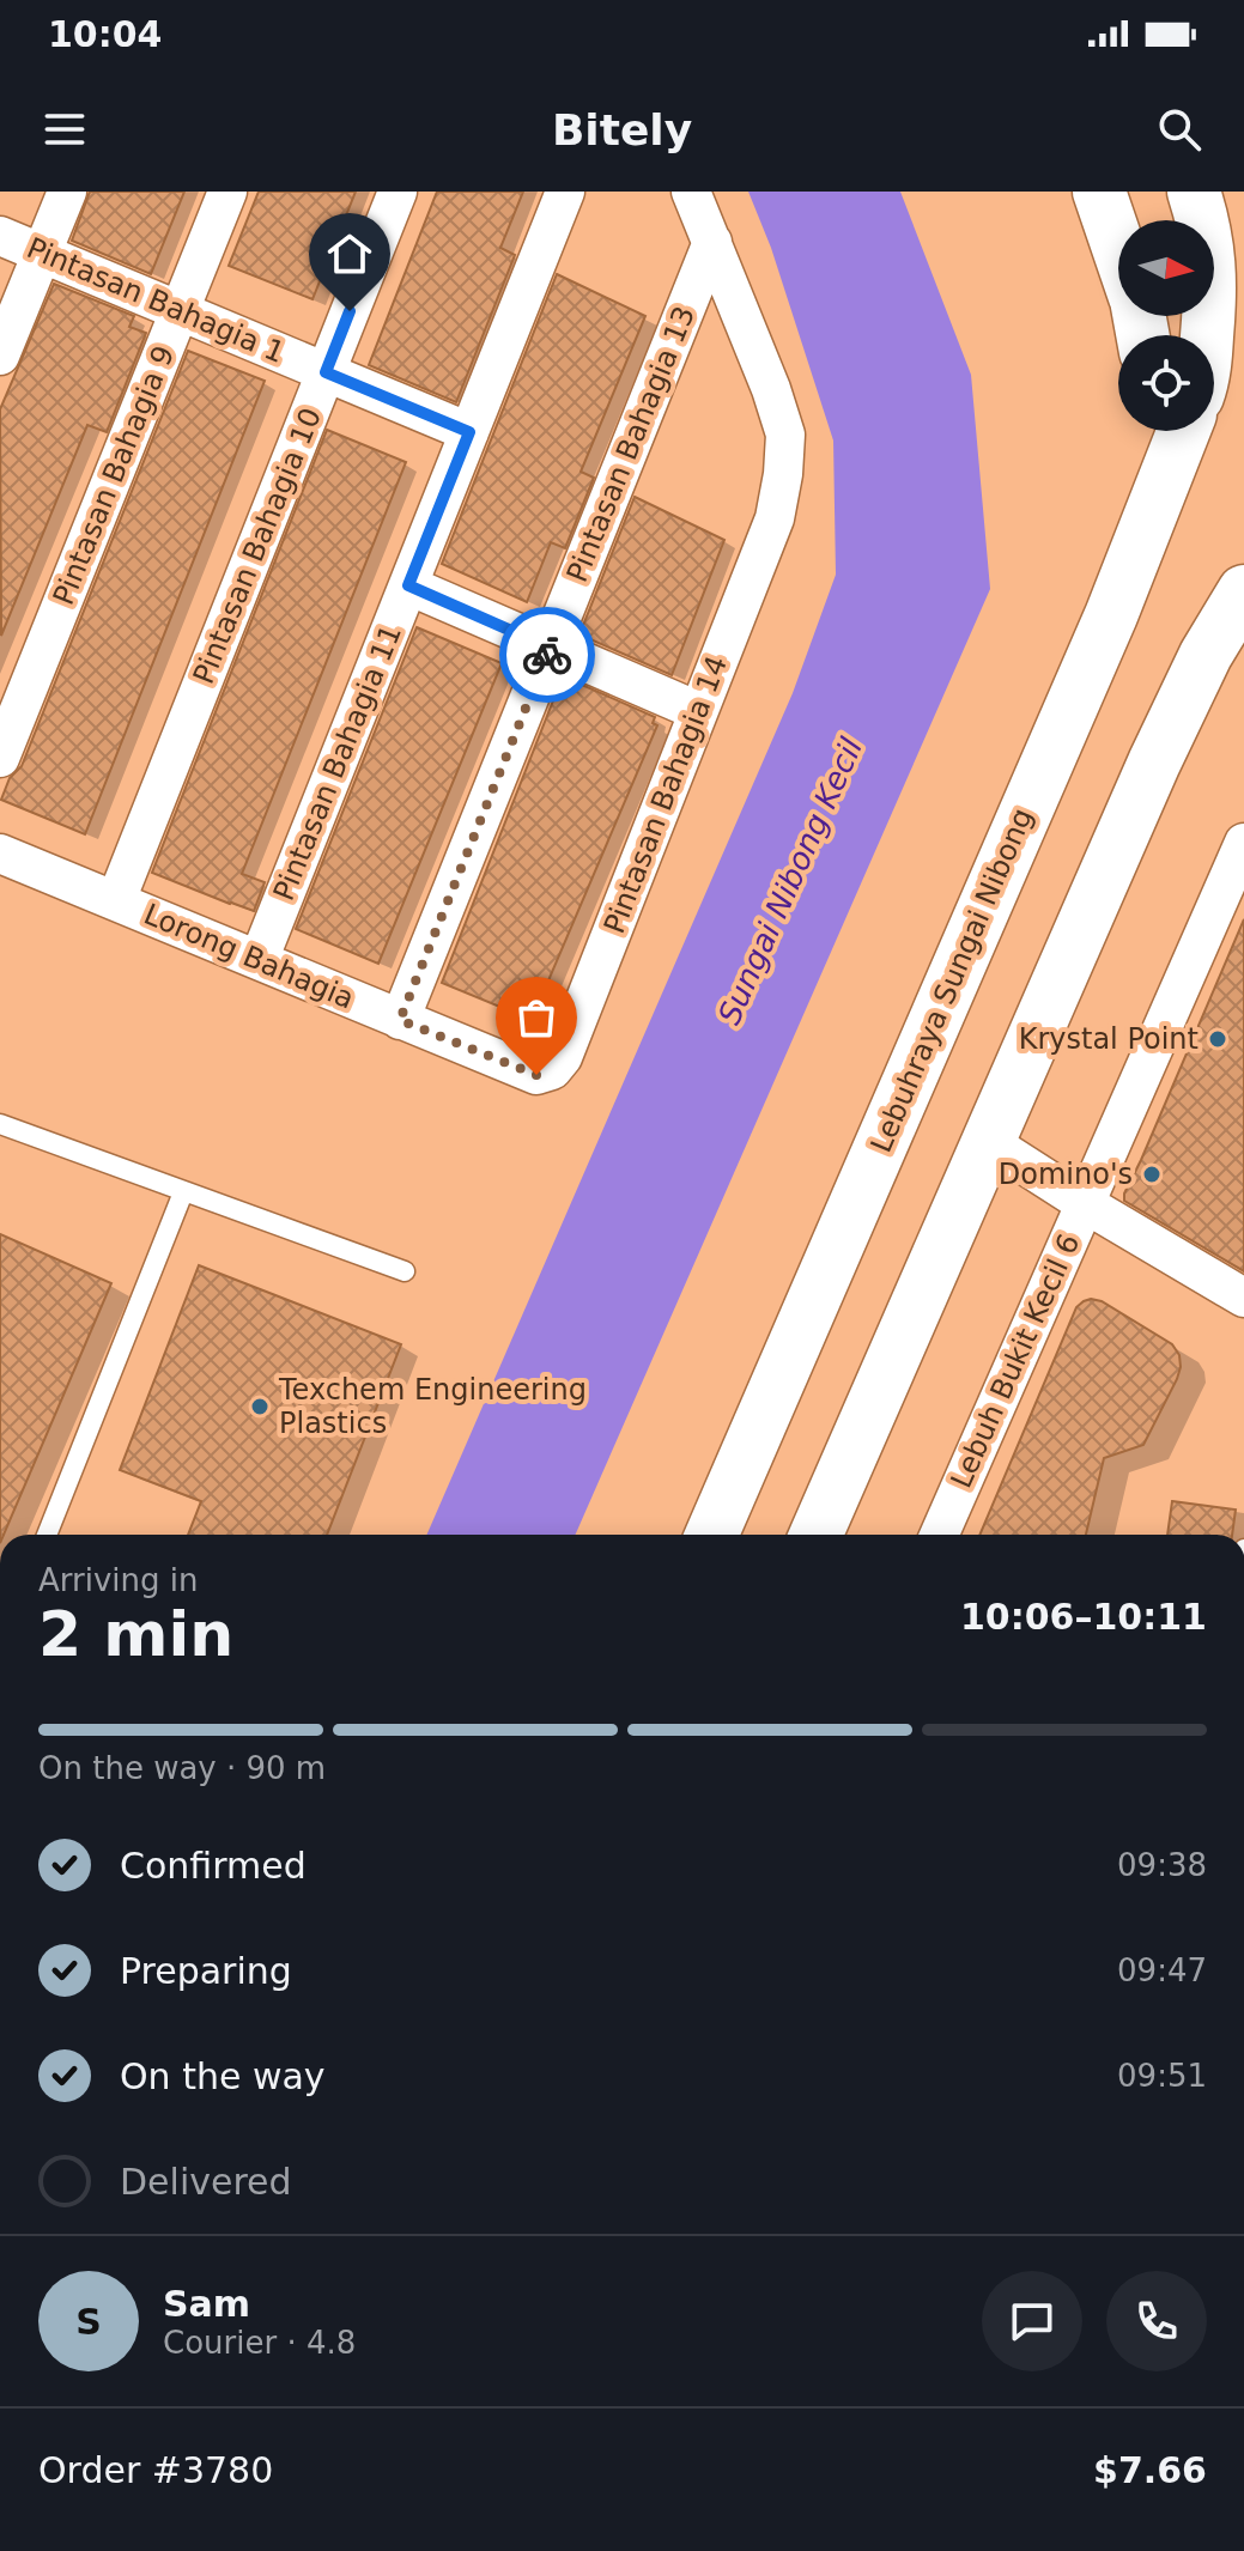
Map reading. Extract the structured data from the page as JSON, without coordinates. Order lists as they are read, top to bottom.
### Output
{
  "streets": {
    "main road": ["Lebuhraya Sungai Nibong"],
    "street": [
      "Pintasan Bahagia 1",
      "Pintasan Bahagia 13",
      "Pintasan Bahagia 9",
      "Pintasan Bahagia 10",
      "Pintasan Bahagia 11",
      "Pintasan Bahagia 14",
      "Lorong Bahagia",
      "Lebuh Bukit Kecil 6"
    ]
  },
  "crossings": [
    ["Pintasan Bahagia 1", "Pintasan Bahagia 9"],
    ["Pintasan Bahagia 1", "Pintasan Bahagia 10"],
    ["Pintasan Bahagia 1", "Pintasan Bahagia 11"],
    ["Pintasan Bahagia 13", "Pintasan Bahagia 14"],
    ["Pintasan Bahagia 13", "Lorong Bahagia"],
    ["Pintasan Bahagia 10", "Lorong Bahagia"],
    ["Pintasan Bahagia 11", "Lorong Bahagia"],
    ["Pintasan Bahagia 14", "Lorong Bahagia"]
  ],
  "water": ["Sungai Nibong Kecil"],
  "places": ["Krystal Point", "Domino's", "Texchem Engineering Plastics"],
  "north": "right",
  "page": {
    "status": "10:04",
    "header": "Bitely",
    "heading": ["2 min", "Arriving in", "10:06–10:11"],
    "panel": [
      "Sam",
      "Courier · 4.8",
      "Order #3780",
      "$7.66"
    ],
    "bar": "On the way · 90 m",
    "list": [
      ["Confirmed", "09:38"],
      ["Preparing", "09:47"],
      ["On the way", "09:51"],
      "Delivered"
    ],
    "round": "S"
  }
}
